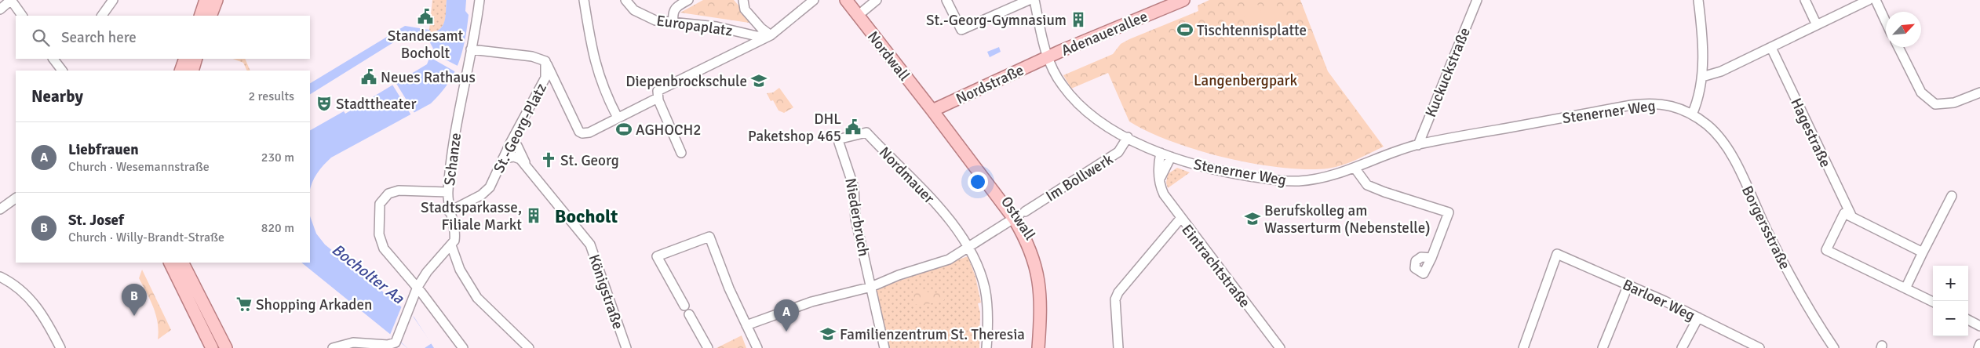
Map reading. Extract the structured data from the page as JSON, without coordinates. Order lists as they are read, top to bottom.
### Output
{
  "streets": {
    "main road": [
      "Adenauerallee",
      "Nordwall",
      "Nordstraße",
      "Ostwall"
    ],
    "street": [
      "Europaplatz",
      "Kuckuckstraße",
      "Stenerner Weg",
      "St.-Georg-Platz",
      "Hagestraße",
      "Schanze",
      "Nordmauer",
      "Im Bollwerk",
      "Niederbruch",
      "Borgersstraße",
      "Eintrachtstraße",
      "Königstraße",
      "Barloer Weg"
    ]
  },
  "crossings": [
    ["Adenauerallee", "Nordstraße"],
    ["Adenauerallee", "Stenerner Weg"],
    ["Nordwall", "Nordstraße"],
    ["Nordwall", "Ostwall"],
    ["Kuckuckstraße", "Stenerner Weg"],
    ["Nordstraße", "Stenerner Weg"],
    ["Nordstraße", "Ostwall"],
    ["Stenerner Weg", "Im Bollwerk"],
    ["Stenerner Weg", "Borgersstraße"],
    ["Stenerner Weg", "Eintrachtstraße"],
    ["St.-Georg-Platz", "Schanze"],
    ["St.-Georg-Platz", "Königstraße"],
    ["Nordmauer", "Im Bollwerk"],
    ["Nordmauer", "Niederbruch"],
    ["Im Bollwerk", "Niederbruch"],
    ["Im Bollwerk", "Ostwall"]
  ],
  "districts": ["Bocholt"],
  "water": ["Bocholter Aa"],
  "parks": ["Langenbergpark"],
  "places": {
    "public building": ["Standesamt Bocholt", "Neues Rathaus", "DHL Paketshop 465"],
    "building": ["St.-Georg-Gymnasium", "Stadtsparkasse, Filiale Markt"],
    "sports": ["Tischtennisplatte", "AGHOCH2"],
    "school or university": ["Diepenbrockschule", "Berufskolleg am Wasserturm (Nebenstelle)", "Familienzentrum St. Theresia"],
    "theatre": ["Stadttheater"],
    "church": ["St. Georg"],
    "supermarket": ["Shopping Arkaden"]
  },
  "north": "top right",
  "page": {
    "search": "Search here",
    "heading": ["Nearby", "2 results"],
    "list": [
      {
        "mark": "A",
        "name": "Liebfrauen",
        "note": "Church · Wesemannstraße",
        "value": "230 m"
      },
      {
        "mark": "B",
        "name": "St. Josef",
        "note": "Church · Willy-Brandt-Straße",
        "value": "820 m"
      }
    ],
    "map_buttons": ["+", "−"],
    "pins": ["B", "A"]
  }
}
